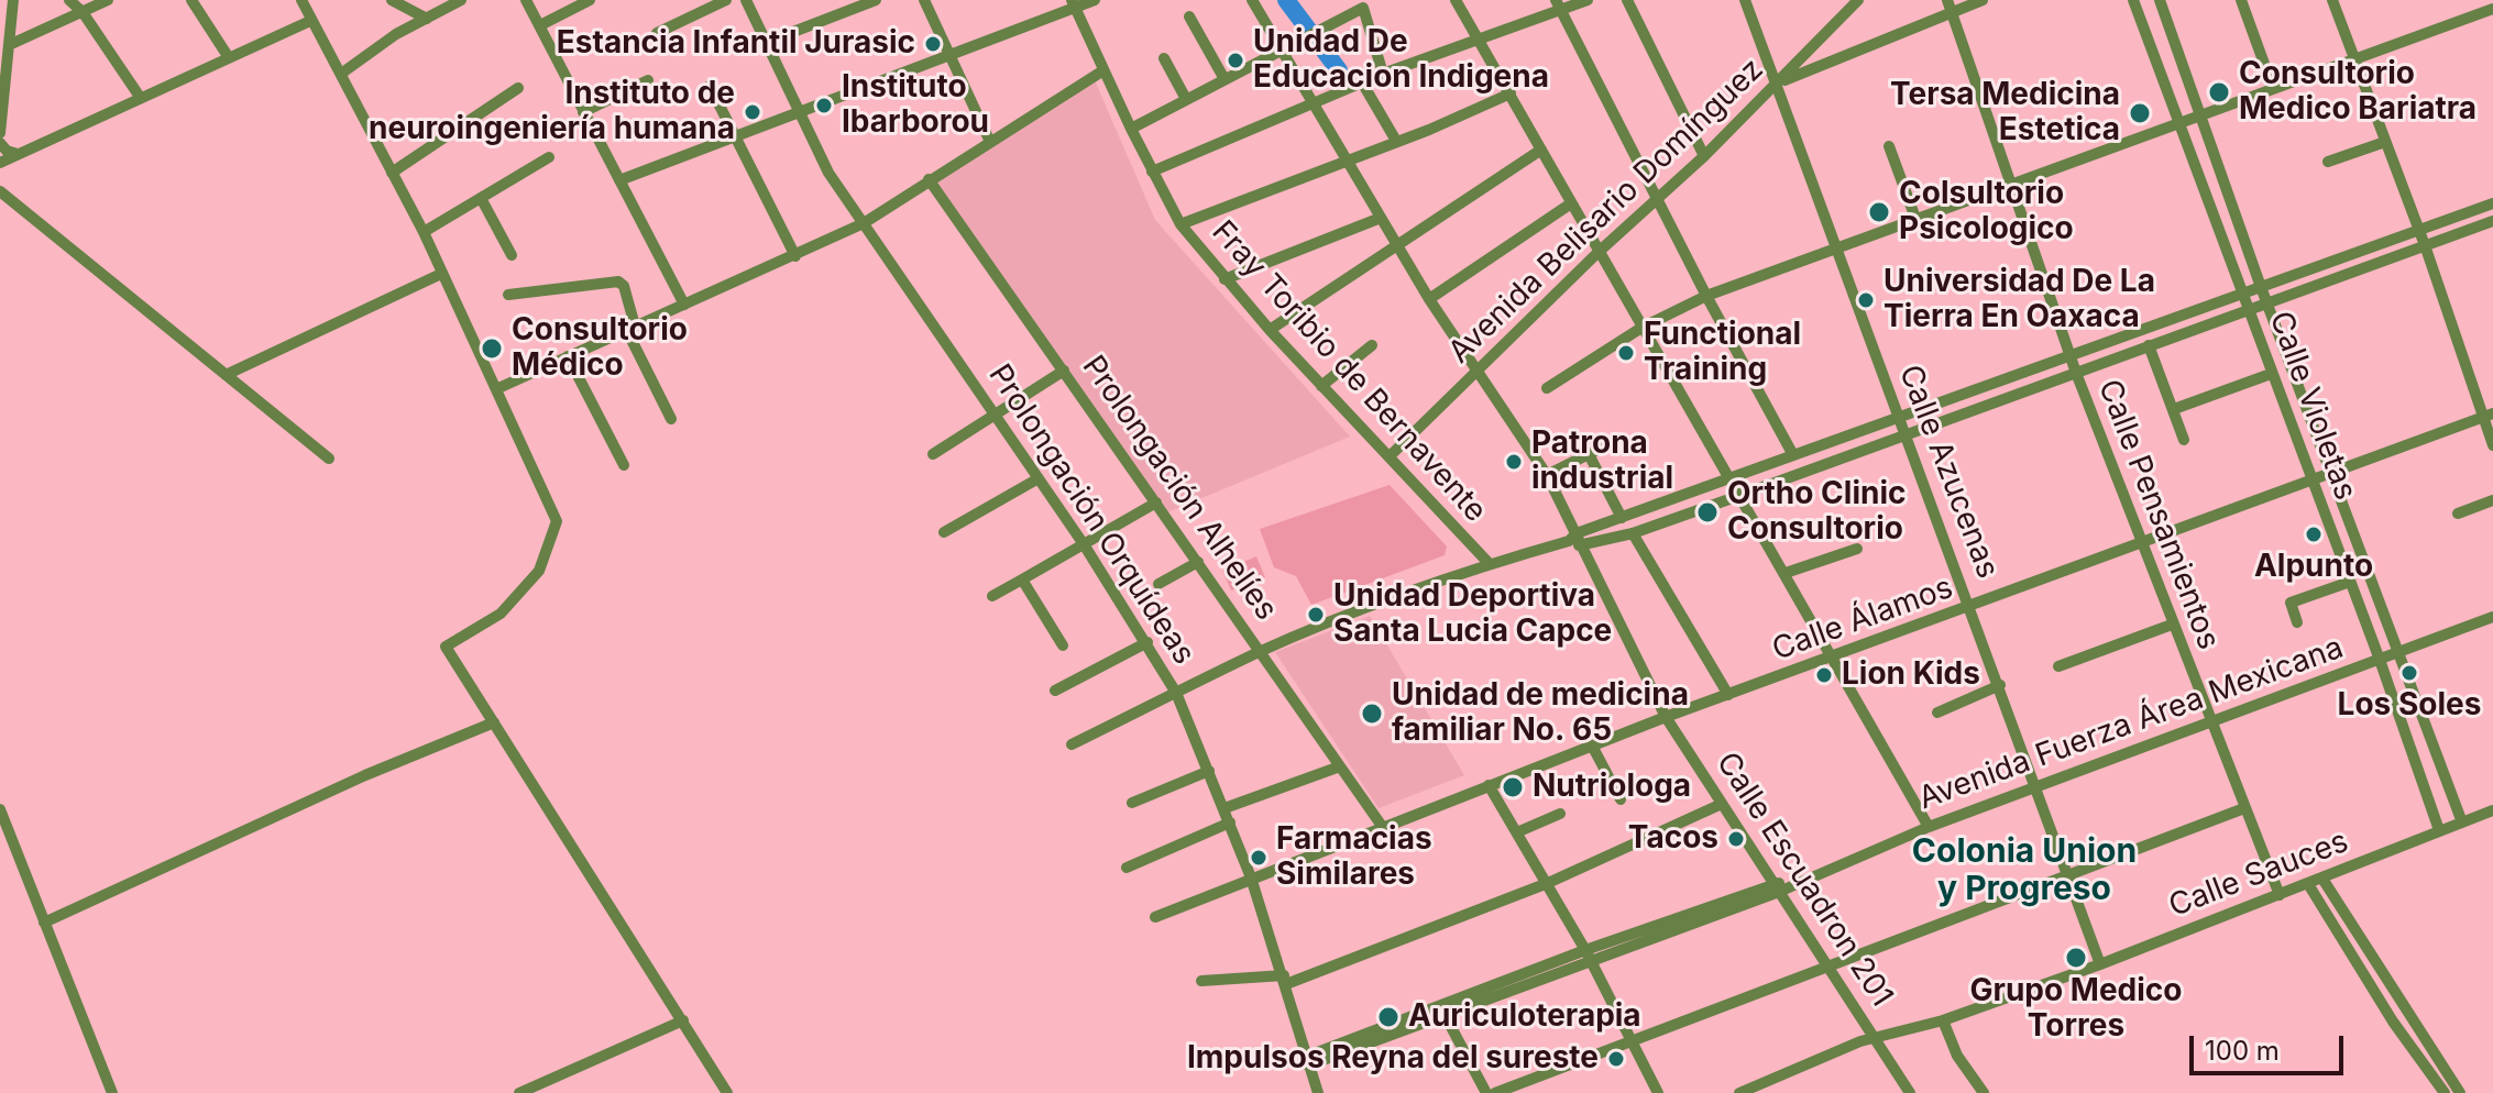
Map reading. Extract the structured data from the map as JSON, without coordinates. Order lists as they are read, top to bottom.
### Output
{
  "streets": {
    "street": [
      "Avenida Belisario Domínguez",
      "Fray Toribio de Bernavente",
      "Calle Violetas",
      "Calle Azucenas",
      "Prolongación Alhelíes",
      "Prolongación Orquídeas",
      "Calle Pensamientos",
      "Calle Álamos",
      "Avenida Fuerza Área Mexicana",
      "Calle Sauces",
      "Calle Escuadron 201"
    ]
  },
  "crossings": [
    ["Avenida Belisario Domínguez", "Fray Toribio de Bernavente"],
    ["Avenida Belisario Domínguez", "Calle Azucenas"],
    ["Calle Violetas", "Calle Álamos"],
    ["Calle Violetas", "Avenida Fuerza Área Mexicana"],
    ["Calle Violetas", "Calle Sauces"],
    ["Calle Azucenas", "Calle Álamos"],
    ["Calle Azucenas", "Avenida Fuerza Área Mexicana"],
    ["Calle Azucenas", "Calle Sauces"],
    ["Prolongación Alhelíes", "Calle Álamos"],
    ["Prolongación Orquídeas", "Calle Álamos"],
    ["Prolongación Orquídeas", "Avenida Fuerza Área Mexicana"],
    ["Calle Pensamientos", "Calle Álamos"],
    ["Calle Pensamientos", "Avenida Fuerza Área Mexicana"],
    ["Calle Pensamientos", "Calle Sauces"],
    ["Calle Álamos", "Calle Escuadron 201"],
    ["Avenida Fuerza Área Mexicana", "Calle Escuadron 201"],
    ["Calle Sauces", "Calle Escuadron 201"]
  ],
  "districts": ["Colonia Union y Progreso"],
  "places": [
    "Estancia Infantil Jurasic",
    "Unidad De Educacion Indigena",
    "Consultorio Medico Bariatra",
    "Instituto Ibarborou",
    "Instituto de neuroingeniería humana",
    "Tersa Medicina Estetica",
    "Colsultorio Psicologico",
    "Universidad De La Tierra En Oaxaca",
    "Consultorio Médico",
    "Functional Training",
    "Patrona industrial",
    "Ortho Clinic Consultorio",
    "Alpunto",
    "Unidad Deportiva Santa Lucia Capce",
    "Los Soles",
    "Lion Kids",
    "Unidad de medicina familiar No. 65",
    "Nutriologa",
    "Tacos",
    "Farmacias Similares",
    "Grupo Medico Torres",
    "Auriculoterapia",
    "Impulsos Reyna del sureste"
  ],
  "scale_bar": "100 m"
}
